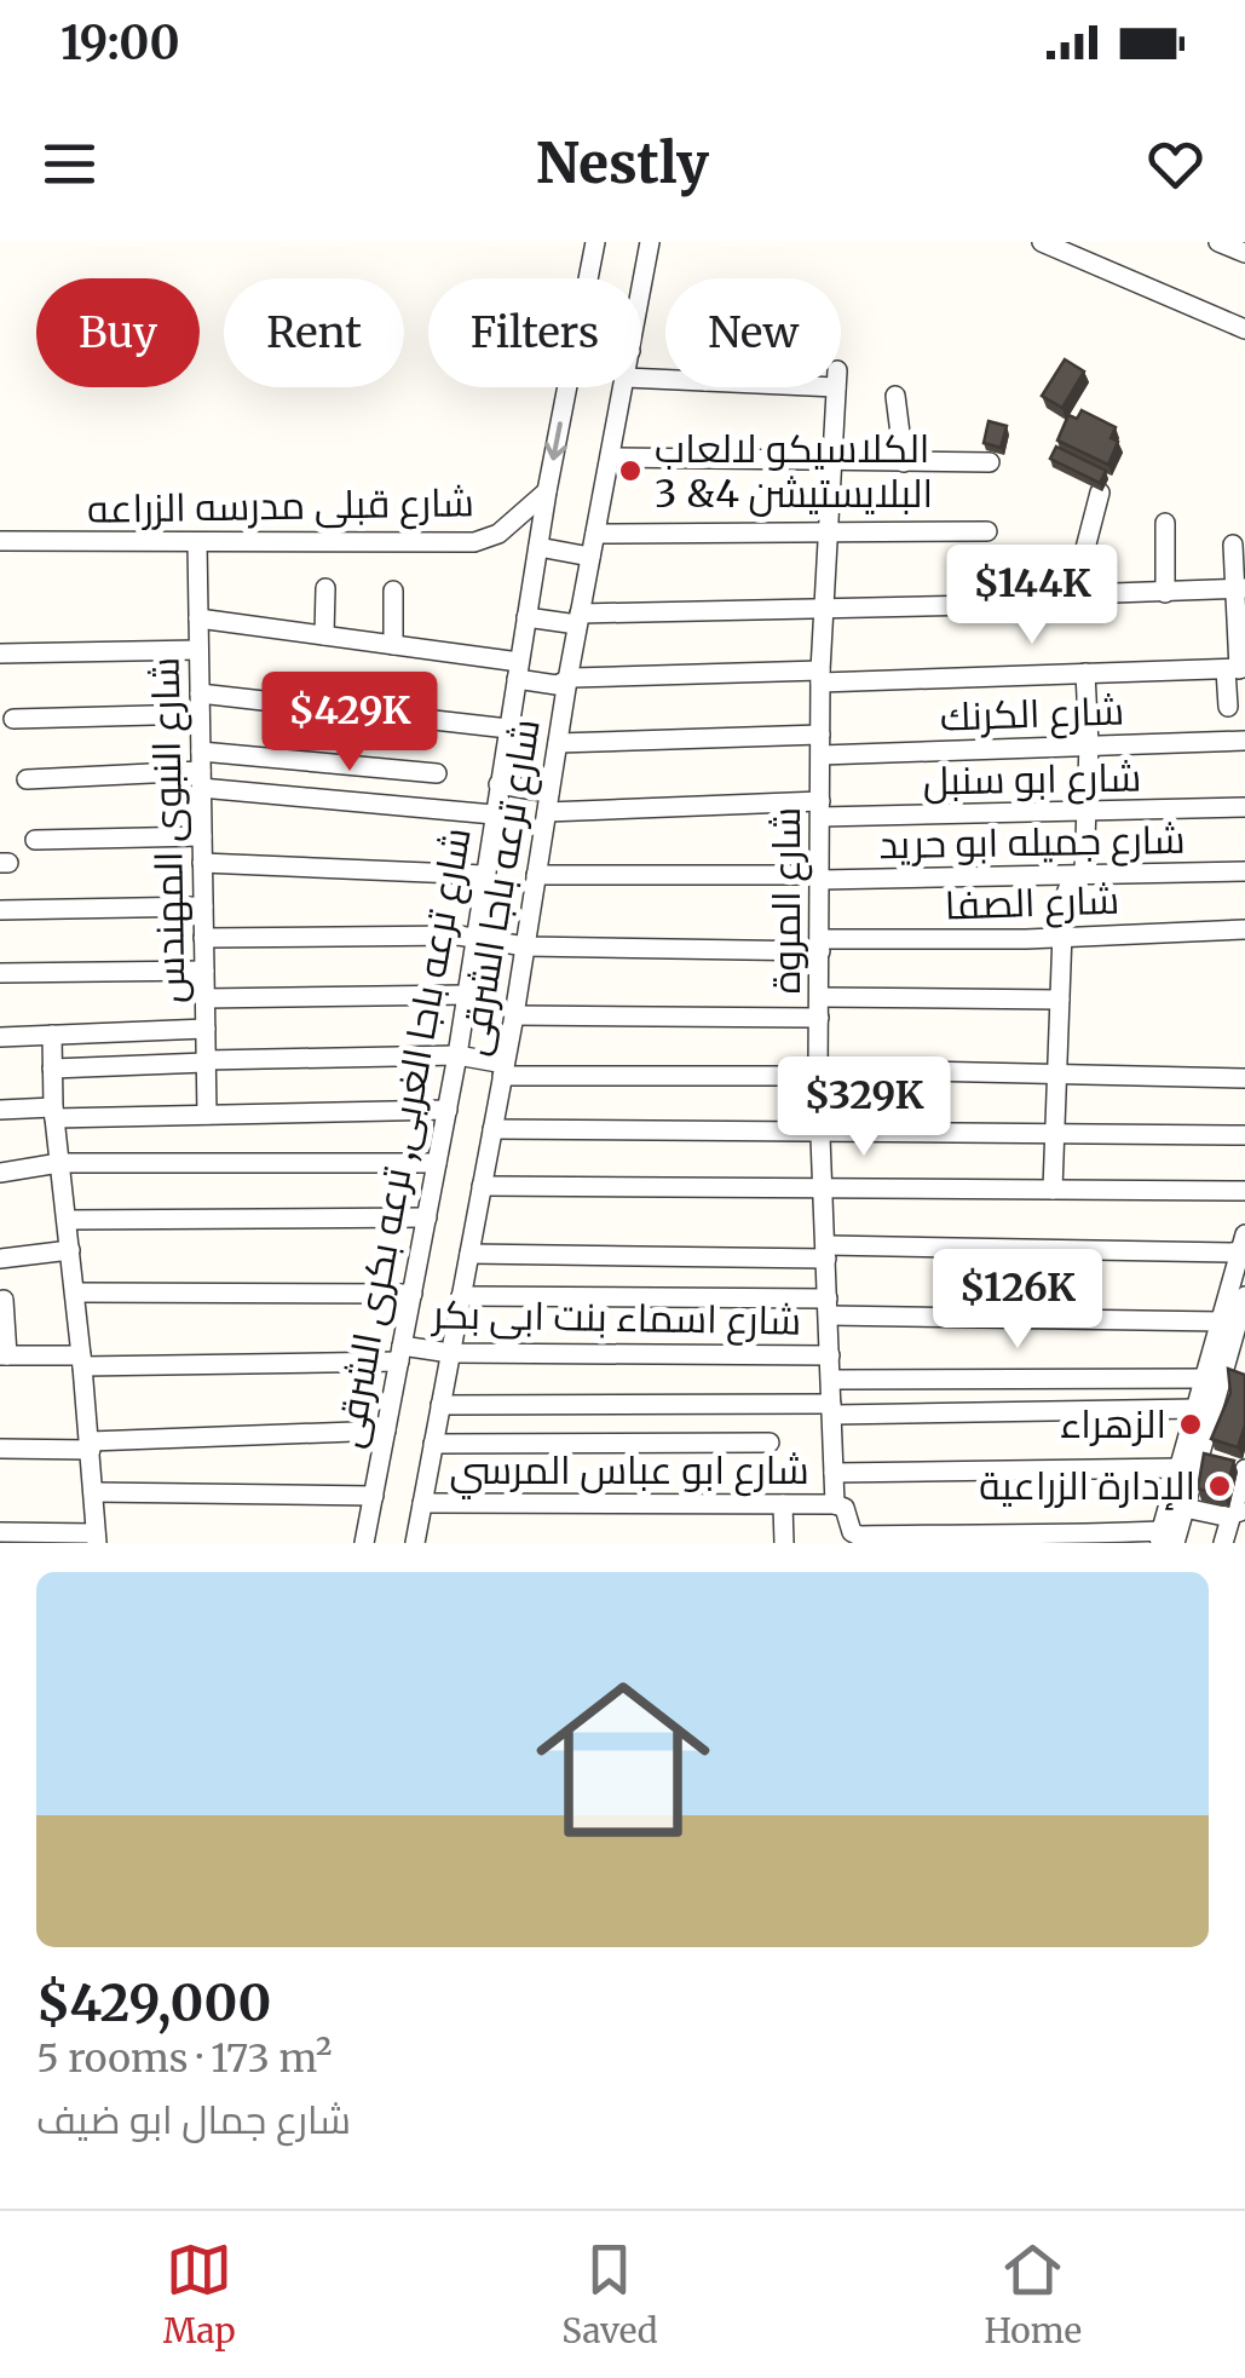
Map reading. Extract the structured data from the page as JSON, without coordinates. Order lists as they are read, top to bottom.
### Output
{
  "streets": {
    "street": [
      "شارع قبلى مدرسه الزراعه",
      "شارع الكرنك",
      "شارع ابو سنبل",
      "شارع النبوى المهندس",
      "شارع جميله ابو حريد",
      "شارع ترعه باجا الشرقى",
      "شارع المروة",
      "شارع الصفا",
      "شارع ترعه باجا الغربى, ترعه بكرى الشرقى",
      "شارع اسماء بنت ابى بكر",
      "شارع ابو عباس المرسي"
    ]
  },
  "crossings": [
    ["شارع قبلى مدرسه الزراعه", "شارع النبوى المهندس"],
    ["شارع قبلى مدرسه الزراعه", "شارع ترعه باجا الغربى, ترعه بكرى الشرقى"],
    ["شارع الكرنك", "شارع ترعه باجا الشرقى"],
    ["شارع الكرنك", "شارع المروة"],
    ["شارع ابو سنبل", "شارع ترعه باجا الشرقى"],
    ["شارع ابو سنبل", "شارع المروة"],
    ["شارع ابو سنبل", "شارع ترعه باجا الغربى, ترعه بكرى الشرقى"],
    ["شارع النبوى المهندس", "شارع الصفا"],
    ["شارع جميله ابو حريد", "شارع ترعه باجا الشرقى"],
    ["شارع جميله ابو حريد", "شارع المروة"],
    ["شارع ترعه باجا الشرقى", "شارع الصفا"],
    ["شارع ترعه باجا الشرقى", "شارع اسماء بنت ابى بكر"],
    ["شارع ترعه باجا الشرقى", "شارع ابو عباس المرسي"],
    ["شارع المروة", "شارع الصفا"],
    ["شارع المروة", "شارع اسماء بنت ابى بكر"],
    ["شارع المروة", "شارع ابو عباس المرسي"],
    ["شارع الصفا", "شارع ترعه باجا الغربى, ترعه بكرى الشرقى"],
    ["شارع ترعه باجا الغربى, ترعه بكرى الشرقى", "شارع اسماء بنت ابى بكر"]
  ],
  "places": ["الكلاسيكو لالعاب البلايستيشن 4& 3", "الزهراء", "الإدارة الزراعية"],
  "page": {
    "status": "19:00",
    "header": "Nestly",
    "chip": [
      "Buy",
      "Rent",
      "Filters",
      "New"
    ],
    "price": [
      "$144K",
      "$429K",
      "$329K",
      "$126K"
    ],
    "list": [
      {
        "name": "$429,000",
        "note": "5 rooms · 173 m² · شارع جمال ابو ضيف"
      }
    ],
    "tabs": ["Map", "Saved", "Home"]
  }
}
